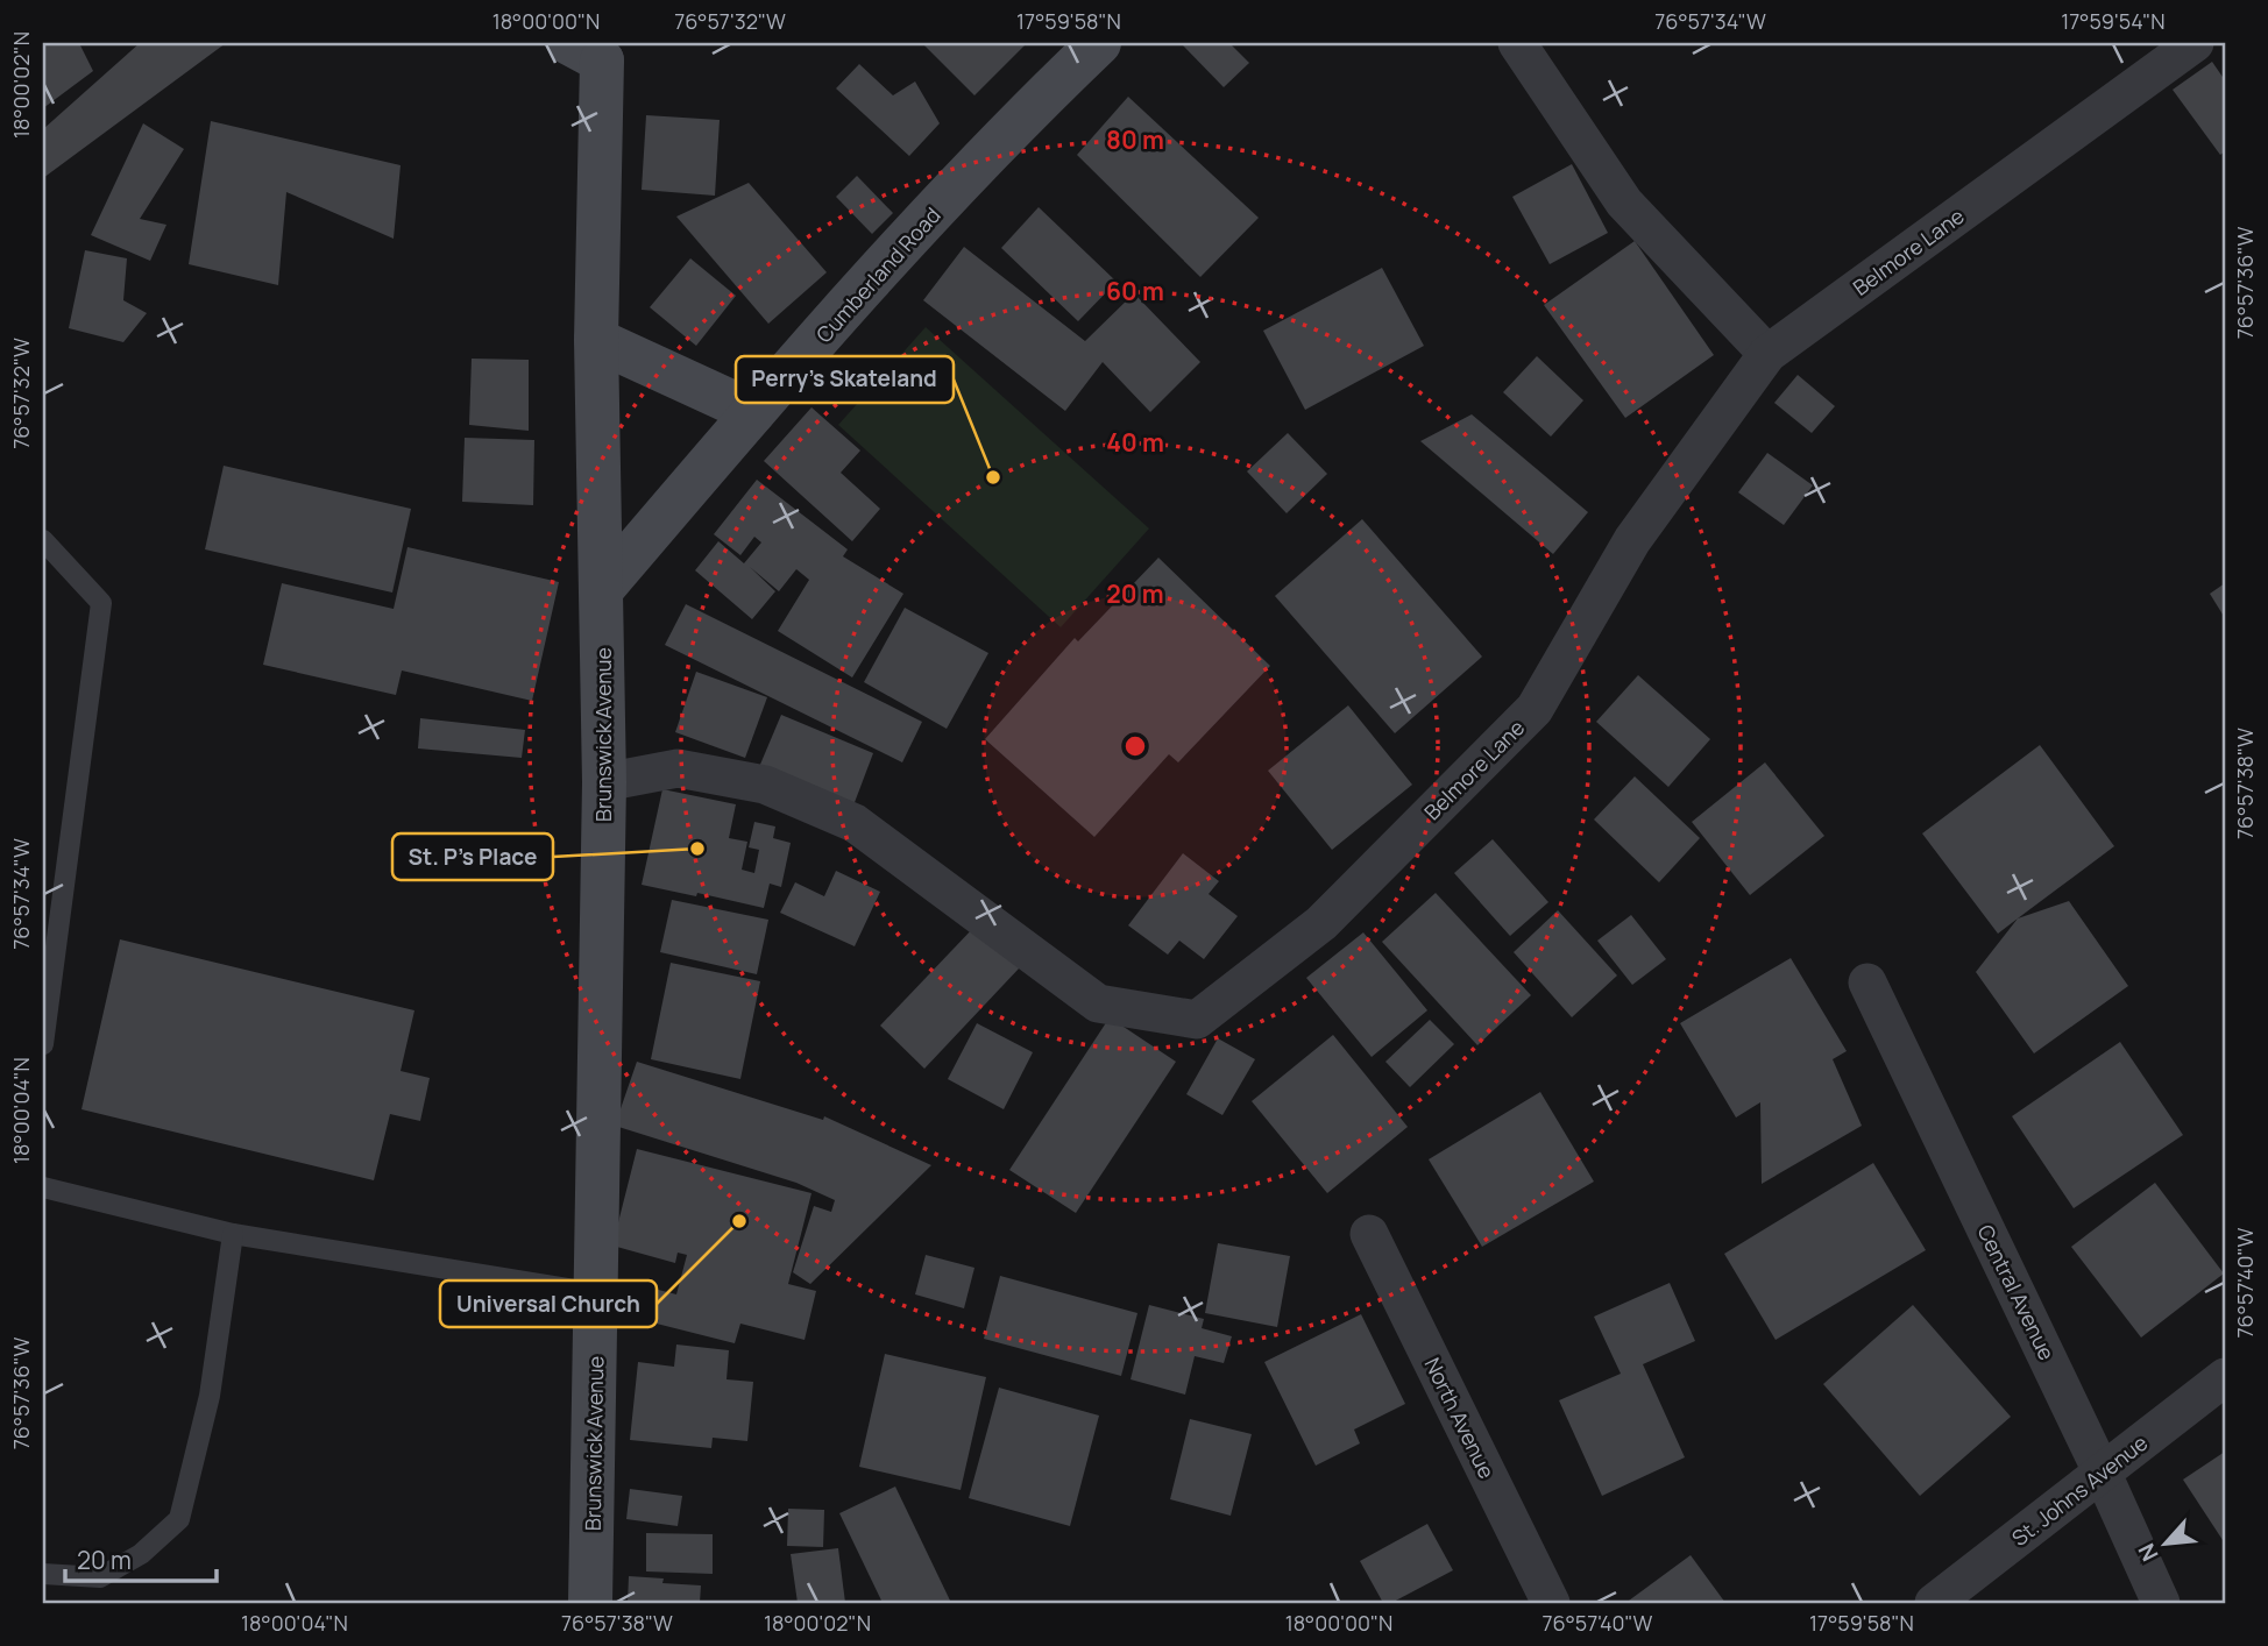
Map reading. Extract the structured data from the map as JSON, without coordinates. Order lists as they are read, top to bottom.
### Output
{
  "streets": {
    "main road": ["Cumberland Road", "Brunswick Avenue"],
    "street": [
      "Belmore Lane",
      "Central Avenue",
      "North Avenue",
      "St. Johns Avenue"
    ]
  },
  "crossings": [
    ["Belmore Lane", "Brunswick Avenue"],
    ["Cumberland Road", "Brunswick Avenue"],
    ["Central Avenue", "St. Johns Avenue"]
  ],
  "places": ["Perry's Skateland", "St. P's Place", "Universal Church"],
  "scale_bar": "20 m",
  "north": "bottom left",
  "coordinates": [
    "18°00'00\"N",
    "76°57'32\"W",
    "17°59'58\"N",
    "76°57'34\"W",
    "17°59'54\"N",
    "18°00'02\"N",
    "76°57'36\"W",
    "76°57'38\"W",
    "18°00'04\"N",
    "76°57'40\"W"
  ],
  "rings": [
    "80 m",
    "60 m",
    "40 m",
    "20 m"
  ]
}
